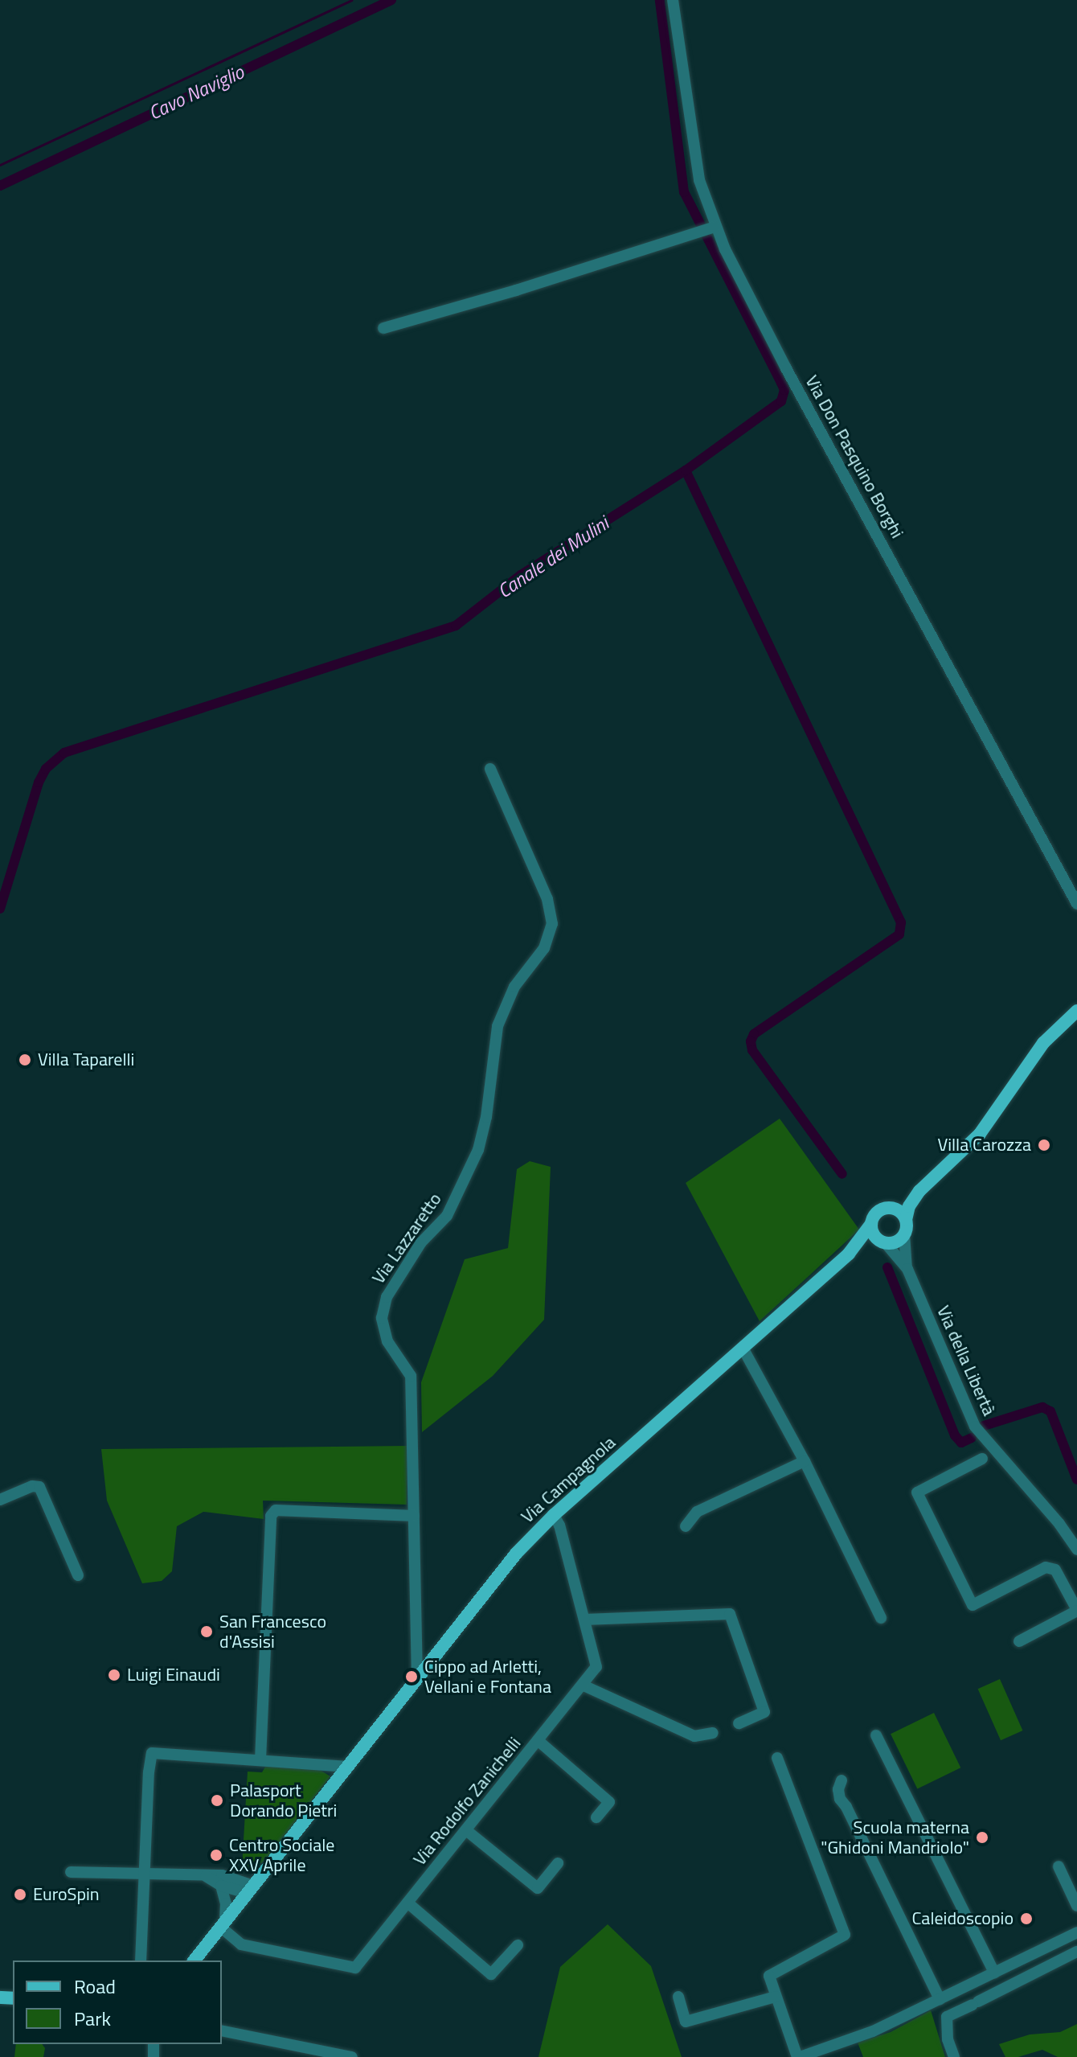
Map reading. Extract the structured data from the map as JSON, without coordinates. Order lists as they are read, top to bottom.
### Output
{
  "streets": {
    "main road": ["Via Campagnola"],
    "street": [
      "Via Don Pasquino Borghi",
      "Via Lazzaretto",
      "Via della Libertà",
      "Via Rodolfo Zanichelli"
    ]
  },
  "crossings": [
    ["Via Lazzaretto", "Via Campagnola"],
    ["Via della Libertà", "Via Campagnola"],
    ["Via Campagnola", "Via Rodolfo Zanichelli"]
  ],
  "water": ["Cavo Naviglio", "Canale dei Mulini"],
  "places": [
    "Villa Taparelli",
    "Villa Carozza",
    "San Francesco d'Assisi",
    "Luigi Einaudi",
    "Cippo ad Arletti, Vellani e Fontana",
    "Palasport Dorando Pietri",
    "Scuola materna \"Ghidoni Mandriolo\"",
    "Centro Sociale XXV Aprile",
    "EuroSpin",
    "Caleidoscopio"
  ],
  "legend": ["Road", "Park"]
}
